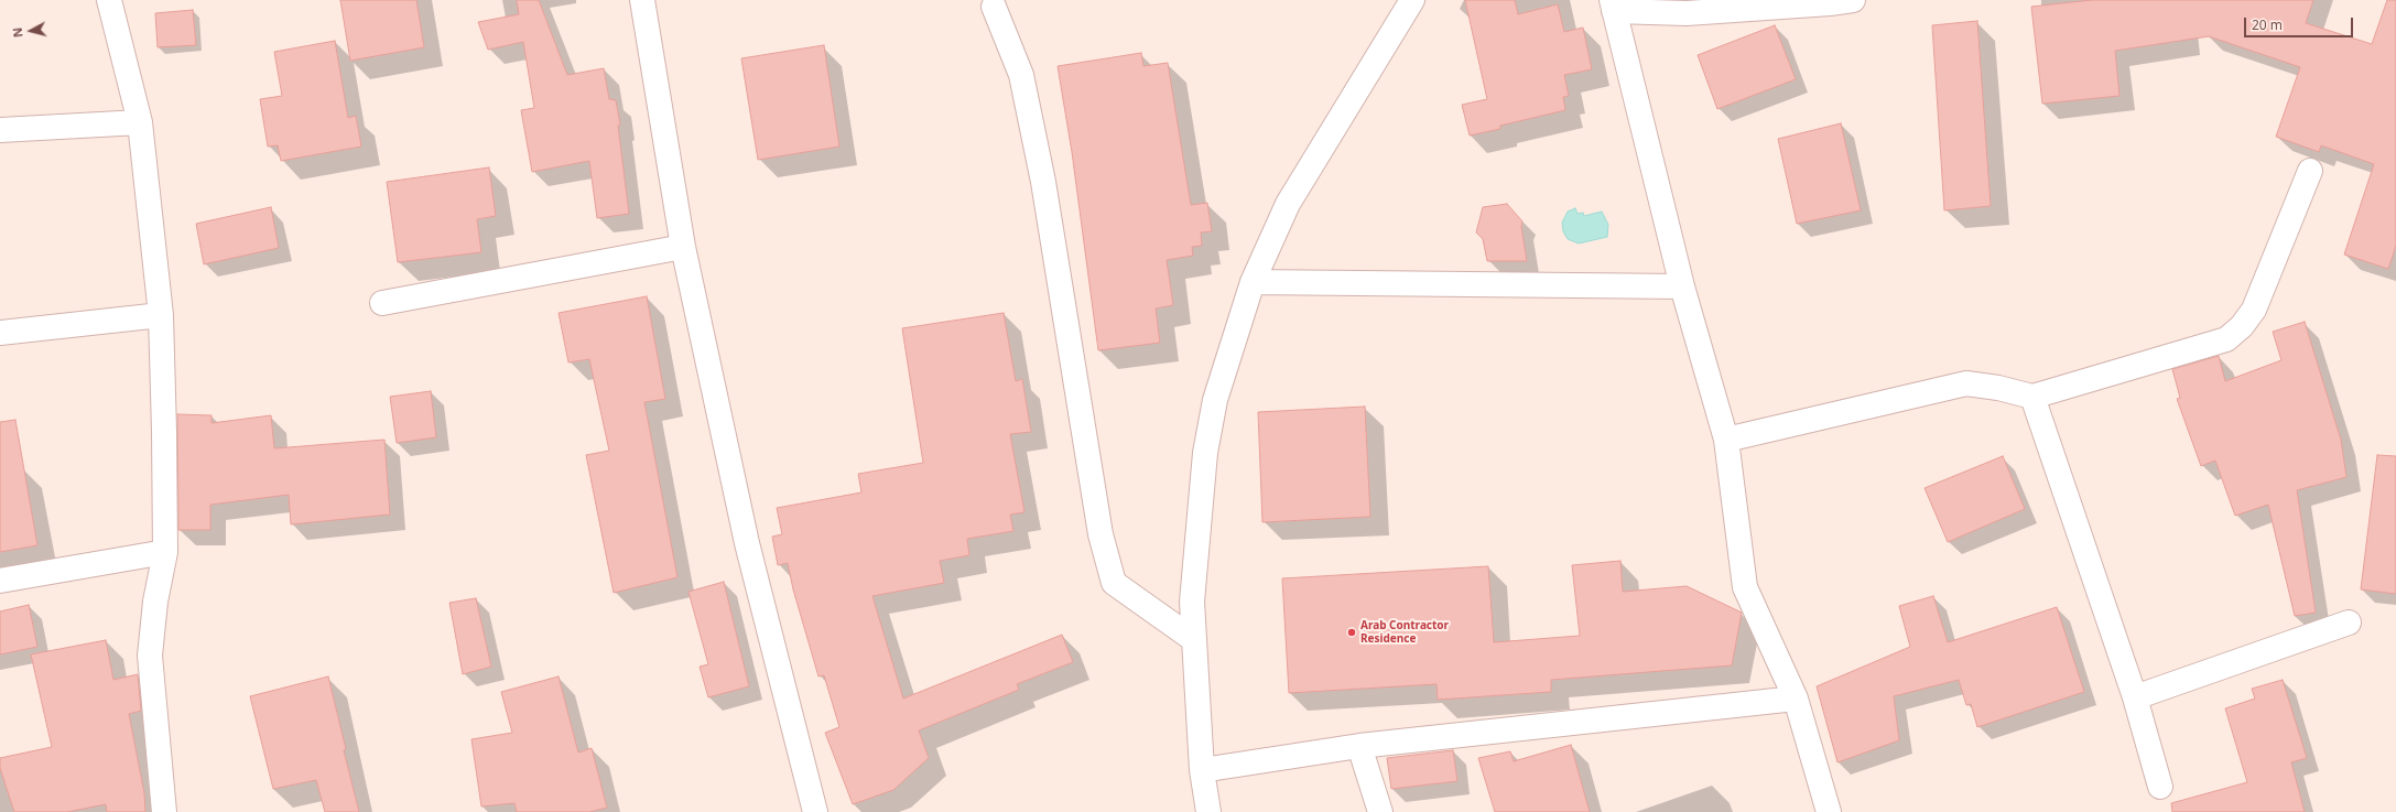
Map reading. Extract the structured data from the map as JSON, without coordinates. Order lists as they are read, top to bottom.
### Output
{
  "places": ["Arab Contractor Residence"],
  "scale_bar": "20 m",
  "north": "left"
}
